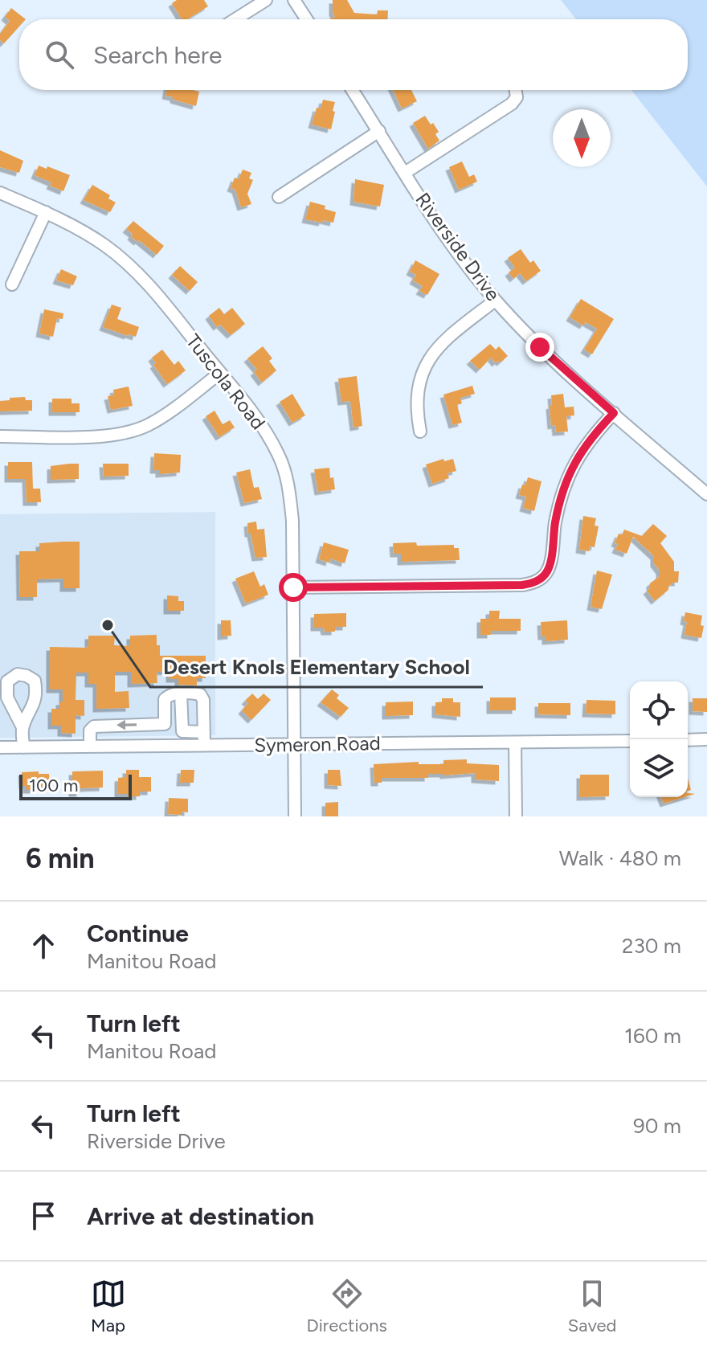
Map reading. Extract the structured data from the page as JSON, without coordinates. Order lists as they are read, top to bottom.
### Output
{
  "streets": {
    "street": ["Riverside Drive", "Tuscola Road", "Symeron Road"]
  },
  "crossings": [
    ["Tuscola Road", "Symeron Road"]
  ],
  "places": ["Desert Knols Elementary School"],
  "scale_bar": "100 m",
  "north": "bottom",
  "page": {
    "search": "Search here",
    "scale": "100 m",
    "heading": ["6 min", "Walk · 480 m"],
    "list": [
      ["Continue", "Manitou Road", "230 m"],
      ["Turn left", "Manitou Road", "160 m"],
      ["Turn left", "Riverside Drive", "90 m"],
      "Arrive at destination"
    ],
    "nav": ["Map", "Directions", "Saved"]
  }
}
